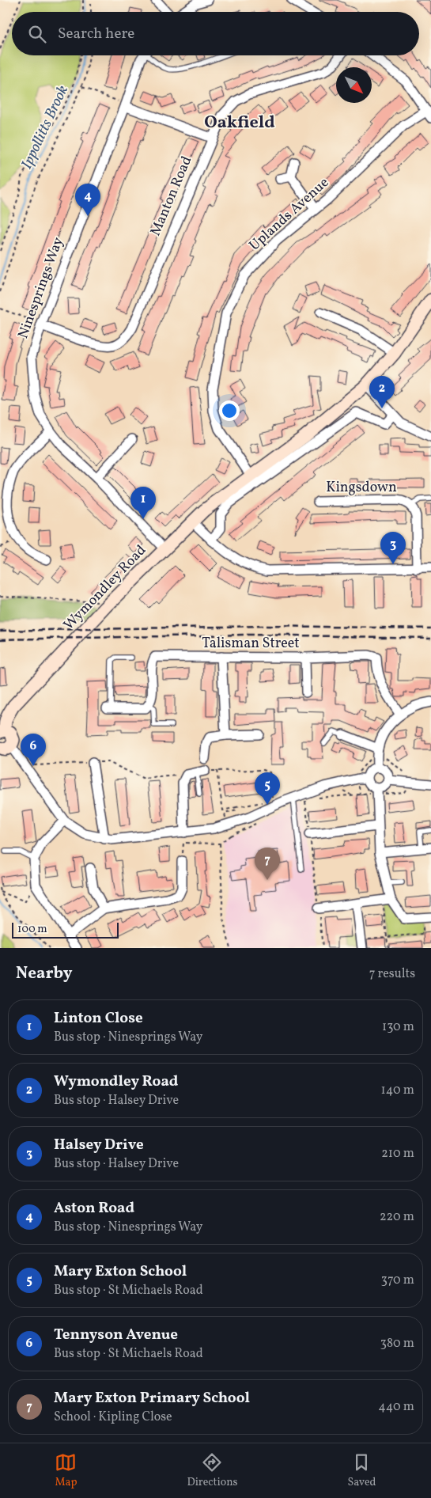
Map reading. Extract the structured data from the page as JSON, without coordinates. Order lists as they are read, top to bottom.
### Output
{
  "streets": {
    "street": [
      "Manton Road",
      "Uplands Avenue",
      "Ninesprings Way",
      "Kingsdown",
      "Wymondley Road",
      "Talisman Street"
    ]
  },
  "crossings": [
    ["Manton Road", "Ninesprings Way"],
    ["Uplands Avenue", "Wymondley Road"],
    ["Ninesprings Way", "Wymondley Road"]
  ],
  "districts": ["Oakfield"],
  "water": ["Ippollitts Brook"],
  "scale_bar": "100 m",
  "north": "bottom right",
  "page": {
    "search": "Search here",
    "pins": [
      "4",
      "2",
      "1",
      "3",
      "6",
      "5",
      "7"
    ],
    "scale": "100 m",
    "heading": ["Nearby", "7 results"],
    "list": [
      {
        "mark": "1",
        "name": "Linton Close",
        "note": "Bus stop · Ninesprings Way",
        "value": "130 m"
      },
      {
        "mark": "2",
        "name": "Wymondley Road",
        "note": "Bus stop · Halsey Drive",
        "value": "140 m"
      },
      {
        "mark": "3",
        "name": "Halsey Drive",
        "note": "Bus stop · Halsey Drive",
        "value": "210 m"
      },
      {
        "mark": "4",
        "name": "Aston Road",
        "note": "Bus stop · Ninesprings Way",
        "value": "220 m"
      },
      {
        "mark": "5",
        "name": "Mary Exton School",
        "note": "Bus stop · St Michaels Road",
        "value": "370 m"
      },
      {
        "mark": "6",
        "name": "Tennyson Avenue",
        "note": "Bus stop · St Michaels Road",
        "value": "380 m"
      },
      {
        "mark": "7",
        "name": "Mary Exton Primary School",
        "note": "School · Kipling Close",
        "value": "440 m"
      }
    ],
    "nav": ["Map", "Directions", "Saved"]
  }
}
